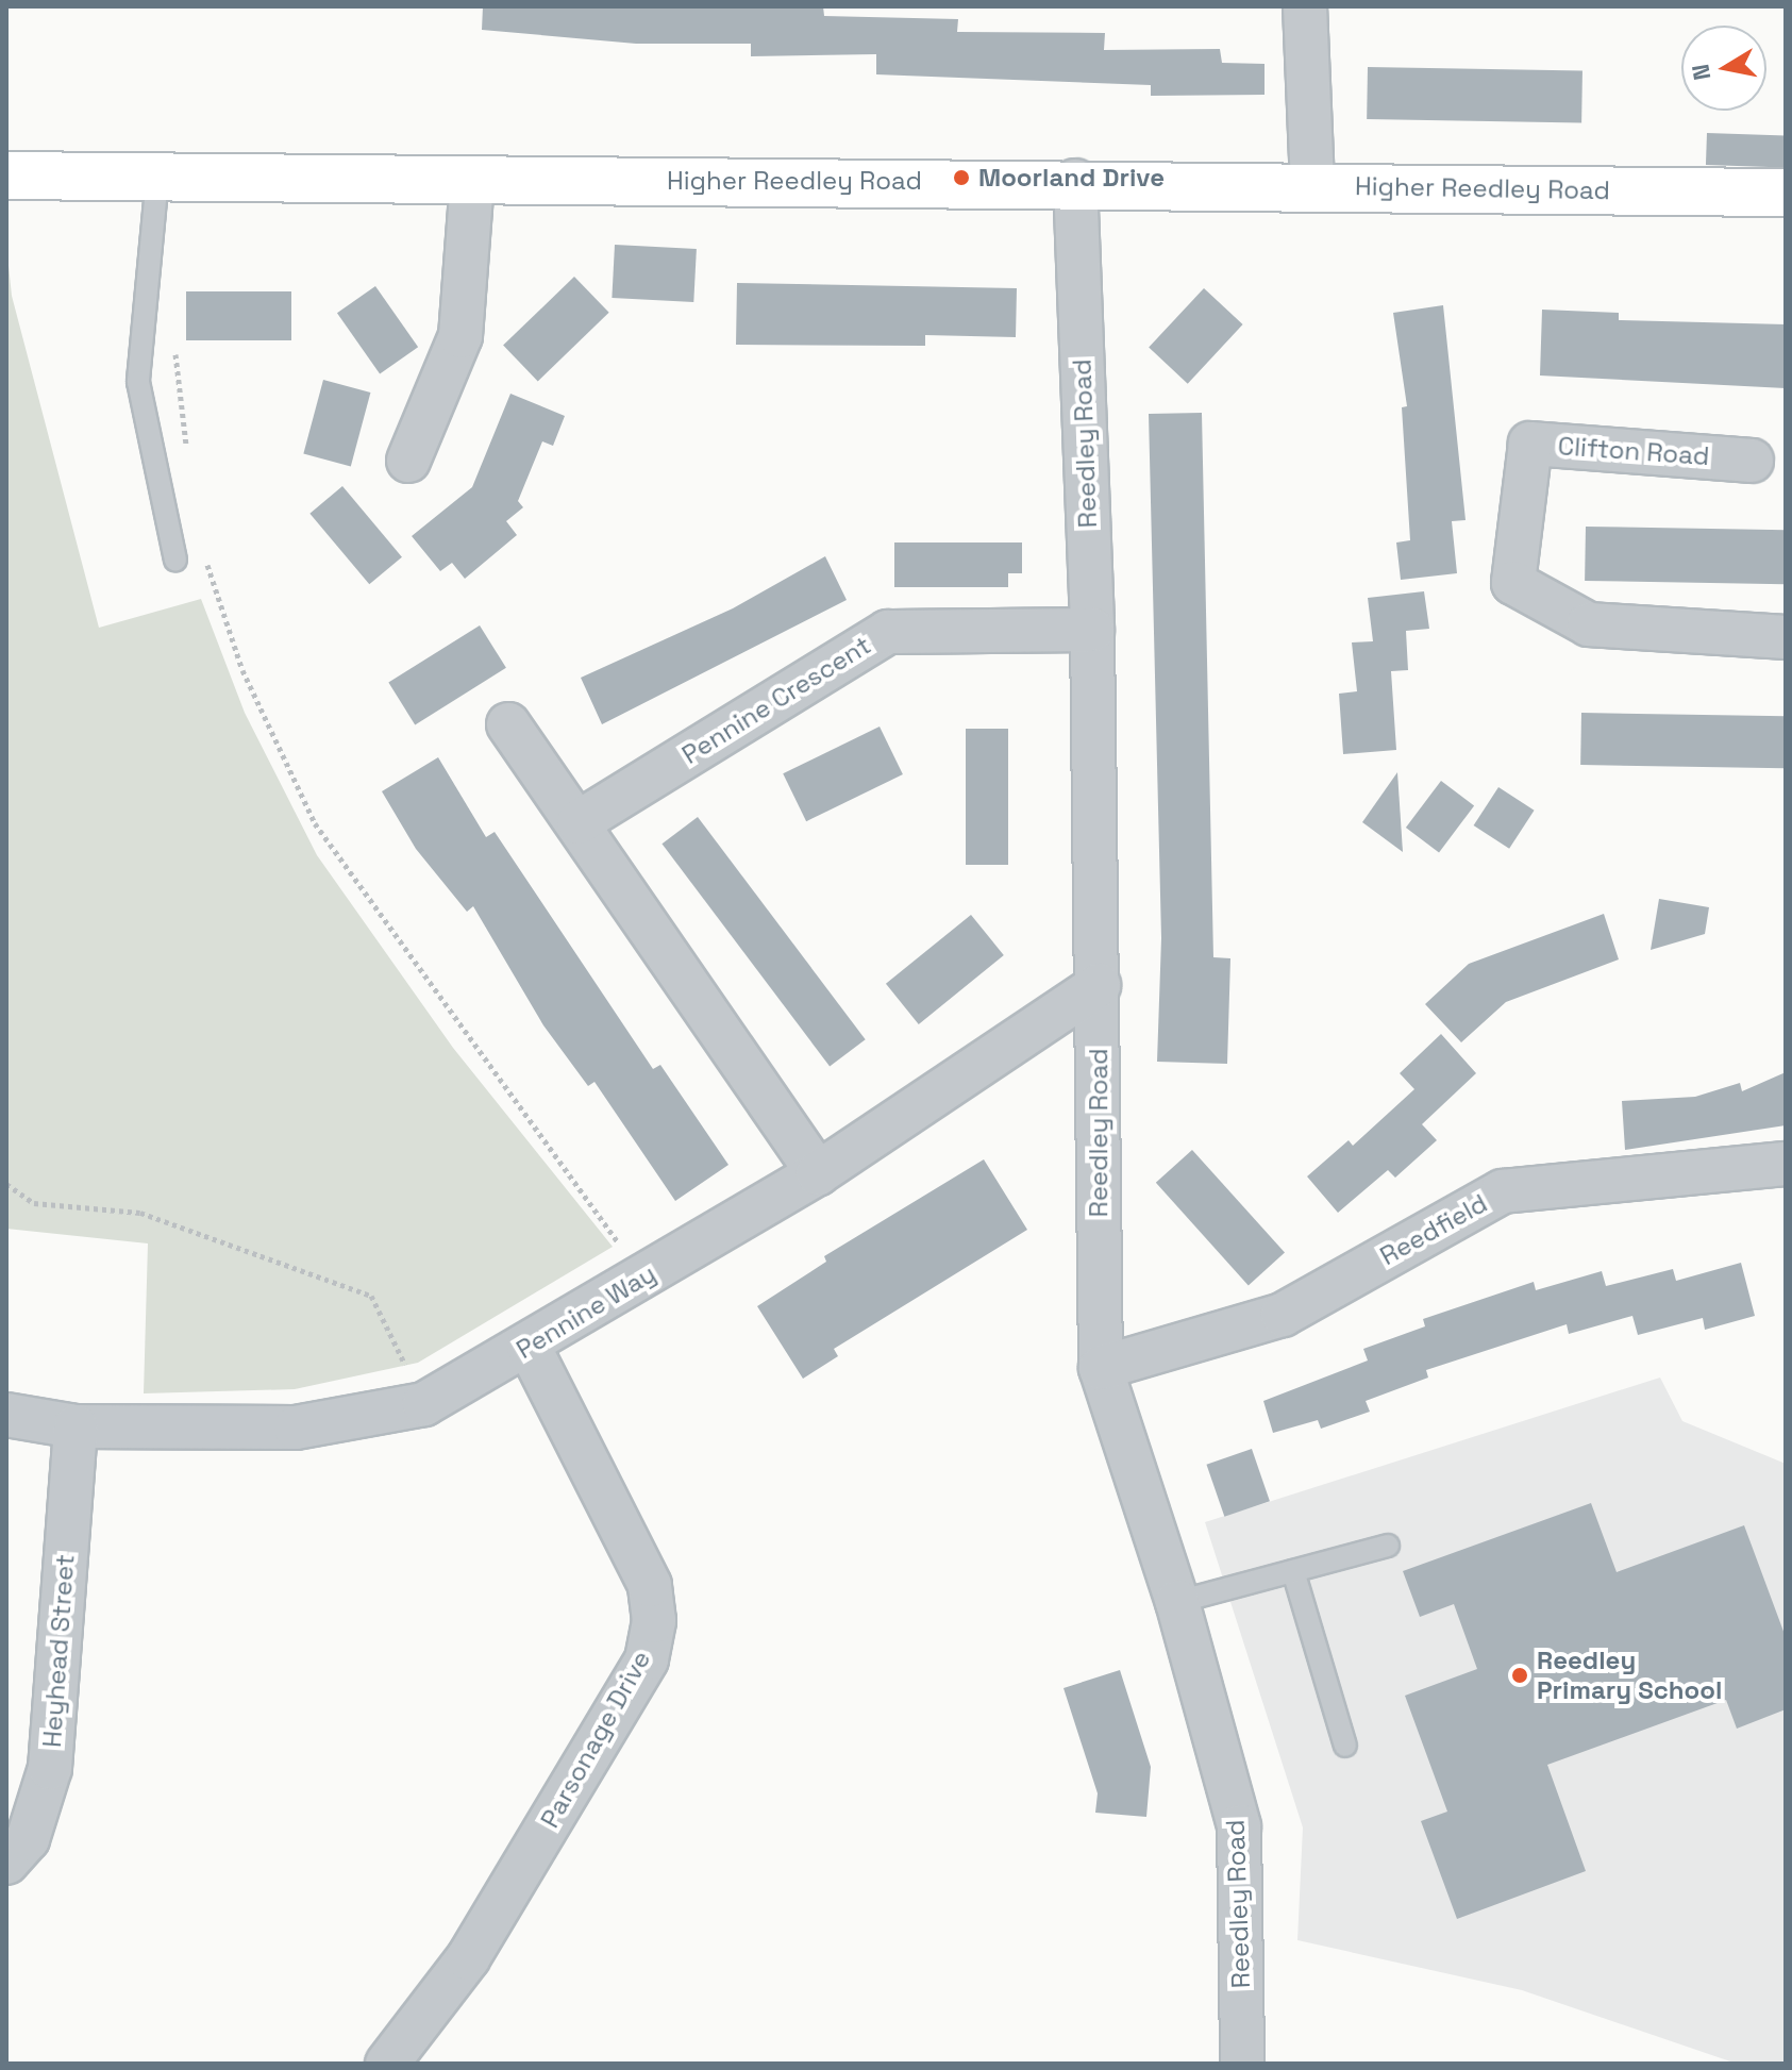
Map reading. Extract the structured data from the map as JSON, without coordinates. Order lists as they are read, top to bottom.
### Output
{
  "streets": {
    "street": [
      "Higher Reedley Road",
      "Reedley Road",
      "Clifton Road",
      "Pennine Crescent",
      "Reedfield",
      "Pennine Way",
      "Heyhead Street",
      "Parsonage Drive"
    ]
  },
  "crossings": [
    ["Higher Reedley Road", "Reedley Road"],
    ["Reedley Road", "Pennine Crescent"],
    ["Reedley Road", "Reedfield"],
    ["Reedley Road", "Pennine Way"],
    ["Pennine Way", "Heyhead Street"],
    ["Pennine Way", "Parsonage Drive"]
  ],
  "places": ["Moorland Drive", "Reedley Primary School"],
  "north": "left"
}
